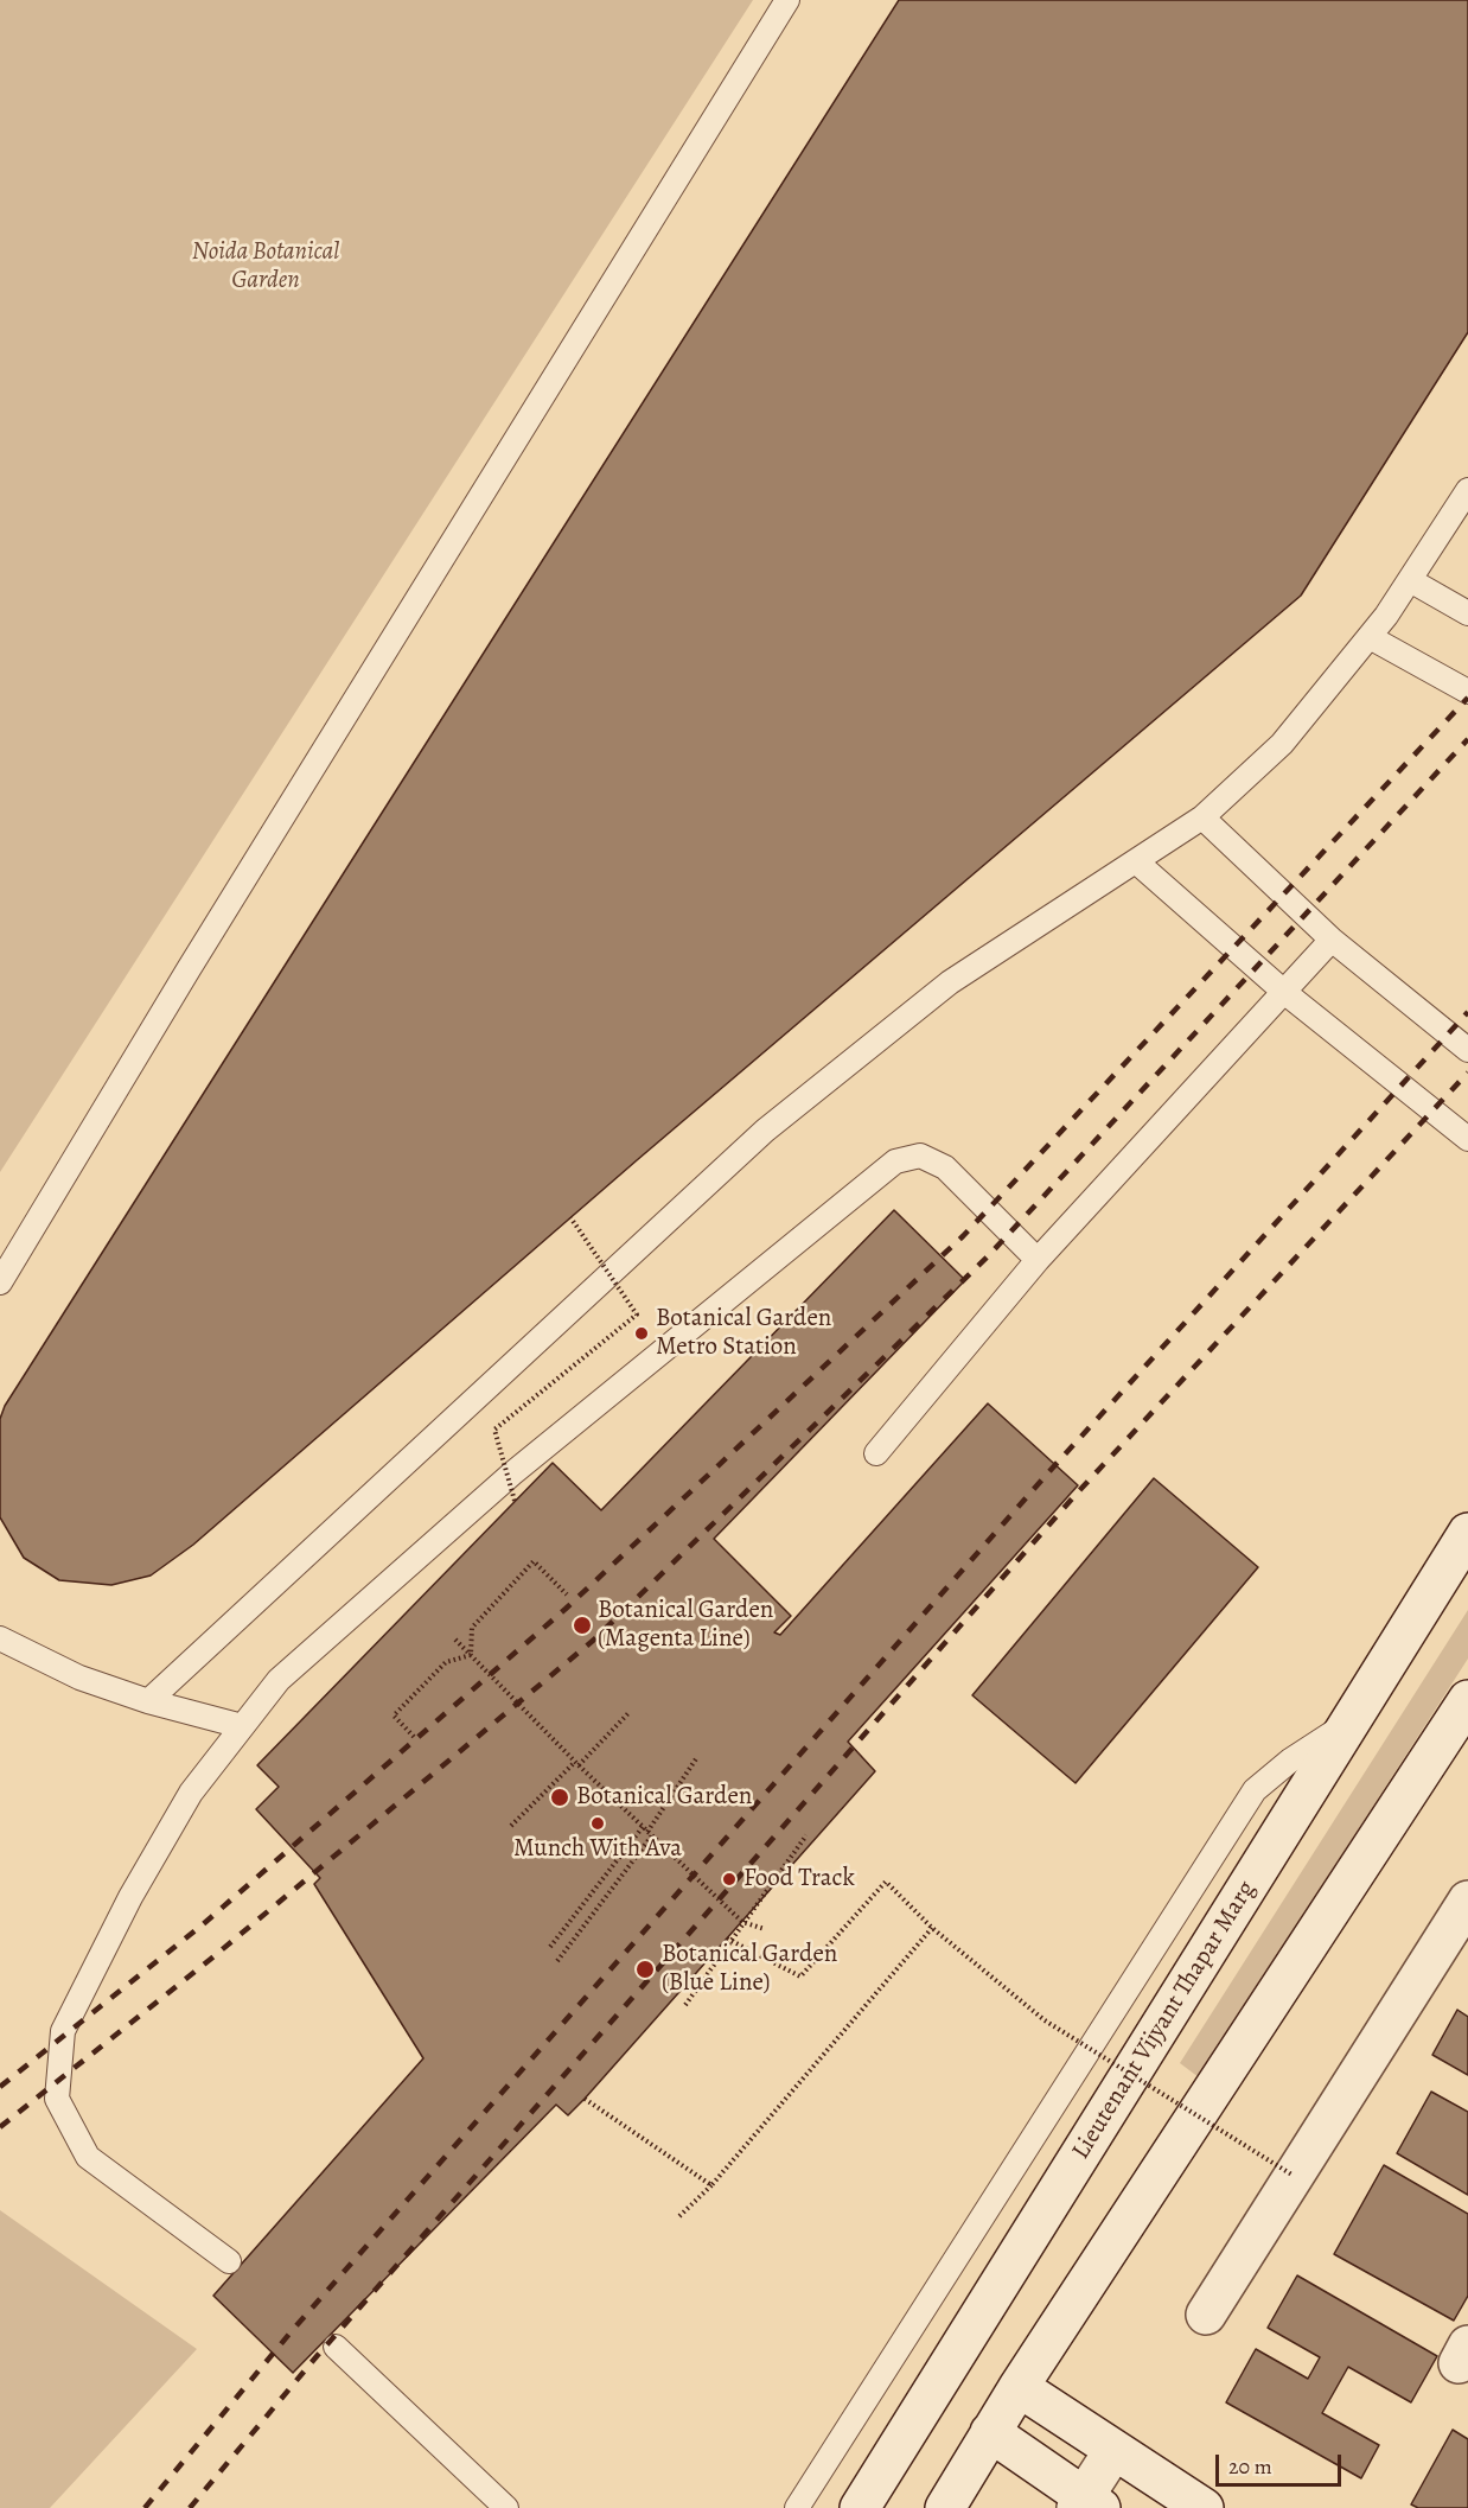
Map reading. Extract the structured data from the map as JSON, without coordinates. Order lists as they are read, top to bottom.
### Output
{
  "streets": {
    "main road": ["Lieutenant Vijyant Thapar Marg"]
  },
  "parks": ["Noida Botanical Garden"],
  "places": [
    "Botanical Garden Metro Station",
    "Botanical Garden (Magenta Line)",
    "Botanical Garden",
    "Munch With Ava",
    "Food Track",
    "Botanical Garden (Blue Line)"
  ],
  "scale_bar": "20 m"
}
